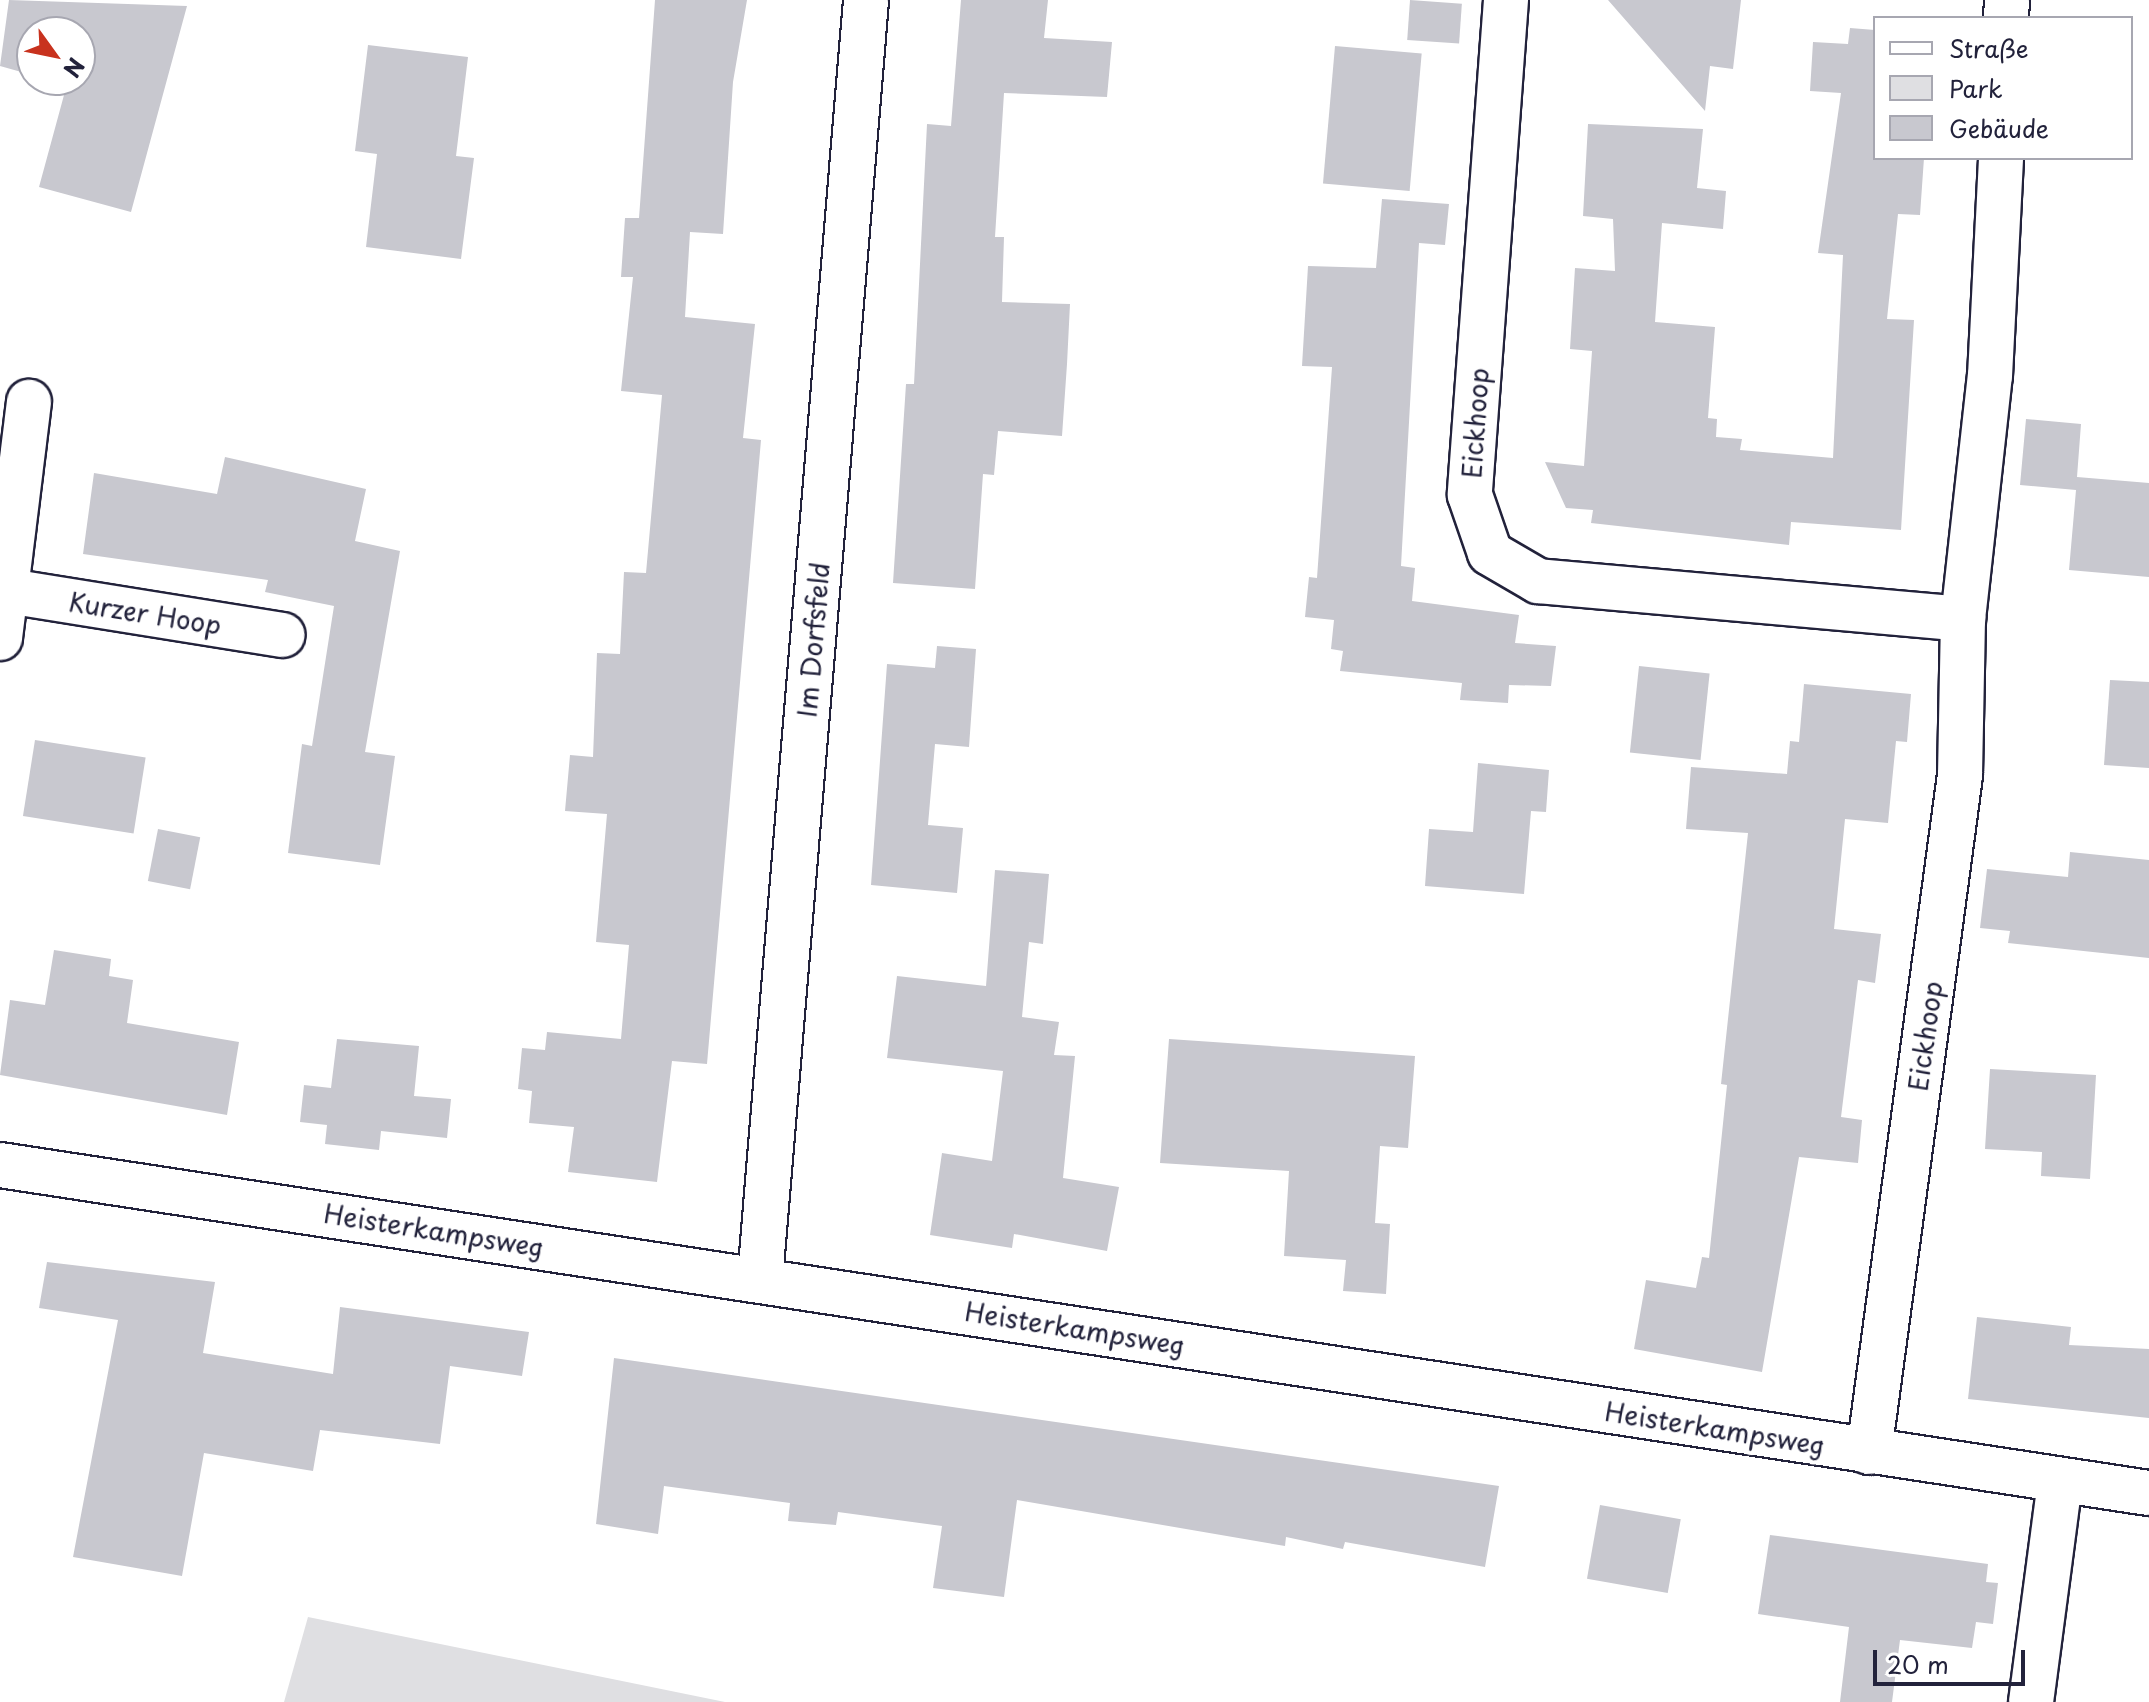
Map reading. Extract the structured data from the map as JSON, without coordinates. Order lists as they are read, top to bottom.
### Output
{
  "streets": {
    "street": [
      "Eickhoop",
      "Kurzer Hoop",
      "Im Dorfsfeld",
      "Heisterkampsweg"
    ]
  },
  "crossings": [
    ["Eickhoop", "Heisterkampsweg"],
    ["Im Dorfsfeld", "Heisterkampsweg"]
  ],
  "legend": ["Straße", "Park", "Gebäude"],
  "scale_bar": "20 m",
  "north": "bottom right"
}
